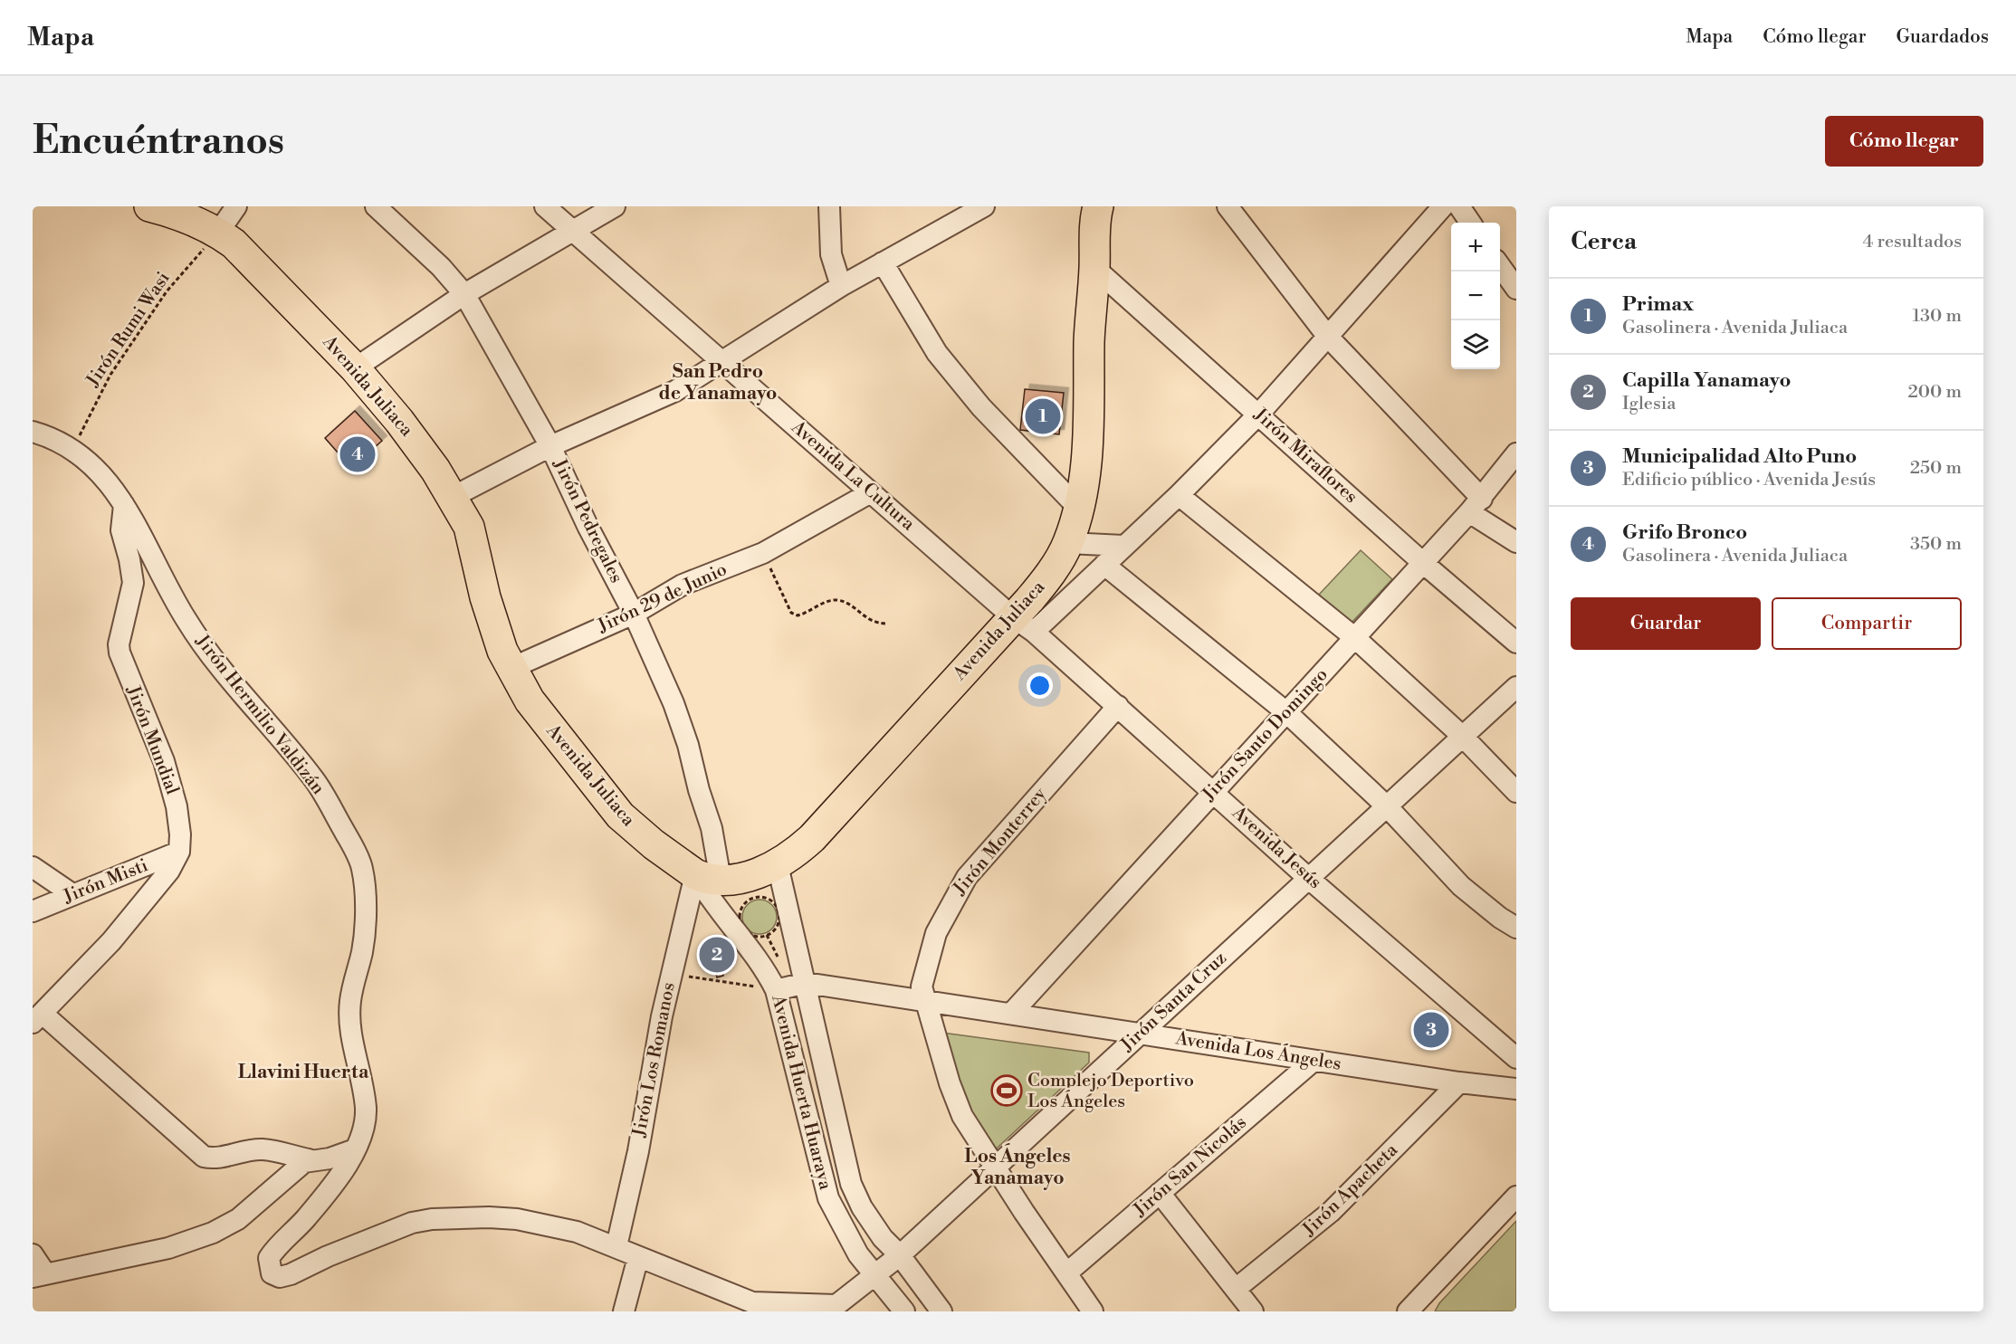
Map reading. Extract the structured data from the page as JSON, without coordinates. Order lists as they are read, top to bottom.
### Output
{
  "streets": {
    "highway": ["Avenida Juliaca"],
    "street": [
      "Jirón Miraflores",
      "Avenida La Cultura",
      "Jirón Pedregales",
      "Jirón 29 de Junio",
      "Jirón Hermilio Valdizán",
      "Jirón Santo Domingo",
      "Jirón Mundial",
      "Jirón Monterrey",
      "Avenida Jesús",
      "Jirón Misti",
      "Jirón Santa Cruz",
      "Avenida Los Ángeles",
      "Jirón Los Romanos",
      "Avenida Huerta Huaraya",
      "Jirón San Nicolás",
      "Jirón Apacheta"
    ],
    "path": ["Jirón Rumi Wasi"]
  },
  "crossings": [
    ["Jirón Rumi Wasi", "Avenida Juliaca"],
    ["Jirón Rumi Wasi", "Jirón Hermilio Valdizán"],
    ["Avenida Juliaca", "Jirón Miraflores"],
    ["Avenida Juliaca", "Avenida La Cultura"],
    ["Avenida Juliaca", "Jirón Pedregales"],
    ["Avenida Juliaca", "Jirón 29 de Junio"],
    ["Avenida Juliaca", "Avenida Jesús"],
    ["Avenida Juliaca", "Jirón Los Romanos"],
    ["Avenida Juliaca", "Avenida Huerta Huaraya"],
    ["Jirón Miraflores", "Jirón Santo Domingo"],
    ["Avenida La Cultura", "Jirón 29 de Junio"],
    ["Avenida La Cultura", "Avenida Jesús"],
    ["Jirón Pedregales", "Jirón 29 de Junio"],
    ["Jirón Pedregales", "Jirón Los Romanos"],
    ["Jirón Pedregales", "Avenida Huerta Huaraya"],
    ["Jirón Hermilio Valdizán", "Jirón Mundial"],
    ["Jirón Hermilio Valdizán", "Jirón Santa Cruz"],
    ["Jirón Hermilio Valdizán", "Jirón Los Romanos"],
    ["Jirón Santo Domingo", "Avenida Jesús"],
    ["Jirón Santo Domingo", "Avenida Los Ángeles"],
    ["Jirón Mundial", "Jirón Misti"],
    ["Jirón Monterrey", "Avenida Jesús"],
    ["Jirón Monterrey", "Jirón Santa Cruz"],
    ["Jirón Monterrey", "Avenida Los Ángeles"],
    ["Jirón Monterrey", "Jirón San Nicolás"],
    ["Avenida Jesús", "Jirón Santa Cruz"],
    ["Jirón Santa Cruz", "Avenida Los Ángeles"],
    ["Jirón Santa Cruz", "Avenida Huerta Huaraya"],
    ["Avenida Los Ángeles", "Avenida Huerta Huaraya"],
    ["Avenida Los Ángeles", "Jirón San Nicolás"],
    ["Avenida Los Ángeles", "Jirón Apacheta"],
    ["Jirón Los Romanos", "Avenida Huerta Huaraya"]
  ],
  "districts": ["San Pedro de Yanamayo", "Llavini Huerta", "Los Ángeles Yanamayo"],
  "places": {
    "sports": ["Complejo Deportivo Los Ángeles"]
  },
  "page": {
    "header": "Mapa",
    "nav": ["Mapa", "Cómo llegar", "Guardados"],
    "buttons": [
      "Cómo llegar",
      ["Guardar", "Compartir"]
    ],
    "title": "Encuéntranos",
    "heading": ["Cerca", "4 resultados"],
    "map_buttons": ["+", "−"],
    "list": [
      {
        "mark": "1",
        "name": "Primax",
        "note": "Gasolinera · Avenida Juliaca",
        "value": "130 m"
      },
      {
        "mark": "2",
        "name": "Capilla Yanamayo",
        "note": "Iglesia",
        "value": "200 m"
      },
      {
        "mark": "3",
        "name": "Municipalidad Alto Puno",
        "note": "Edificio público · Avenida Jesús",
        "value": "250 m"
      },
      {
        "mark": "4",
        "name": "Grifo Bronco",
        "note": "Gasolinera · Avenida Juliaca",
        "value": "350 m"
      }
    ],
    "pins": [
      "1",
      "4",
      "2",
      "3"
    ]
  }
}
